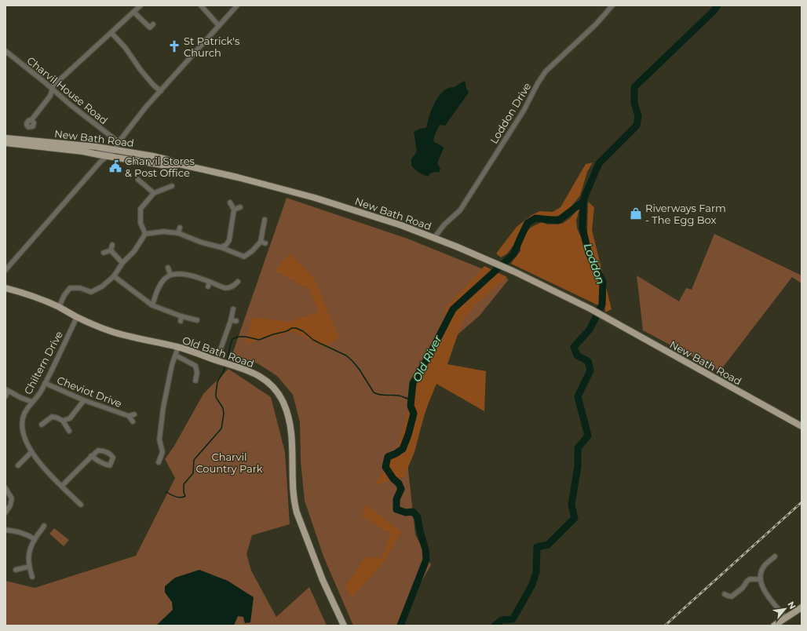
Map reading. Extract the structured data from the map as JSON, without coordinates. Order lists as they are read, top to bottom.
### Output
{
  "streets": {
    "main road": ["New Bath Road", "Old Bath Road"],
    "street": [
      "Charvil House Road",
      "Loddon Drive",
      "Chiltern Drive",
      "Cheviot Drive"
    ]
  },
  "crossings": [
    ["Loddon Drive", "New Bath Road"],
    ["Old Bath Road", "Chiltern Drive"],
    ["Chiltern Drive", "Cheviot Drive"]
  ],
  "water": ["Loddon", "Old River"],
  "parks": ["Charvil Country Park"],
  "places": {
    "church": ["St Patrick's Church"],
    "public building": ["Charvil Stores & Post Office"],
    "shop": ["Riverways Farm - The Egg Box"]
  },
  "north": "top right"
}
